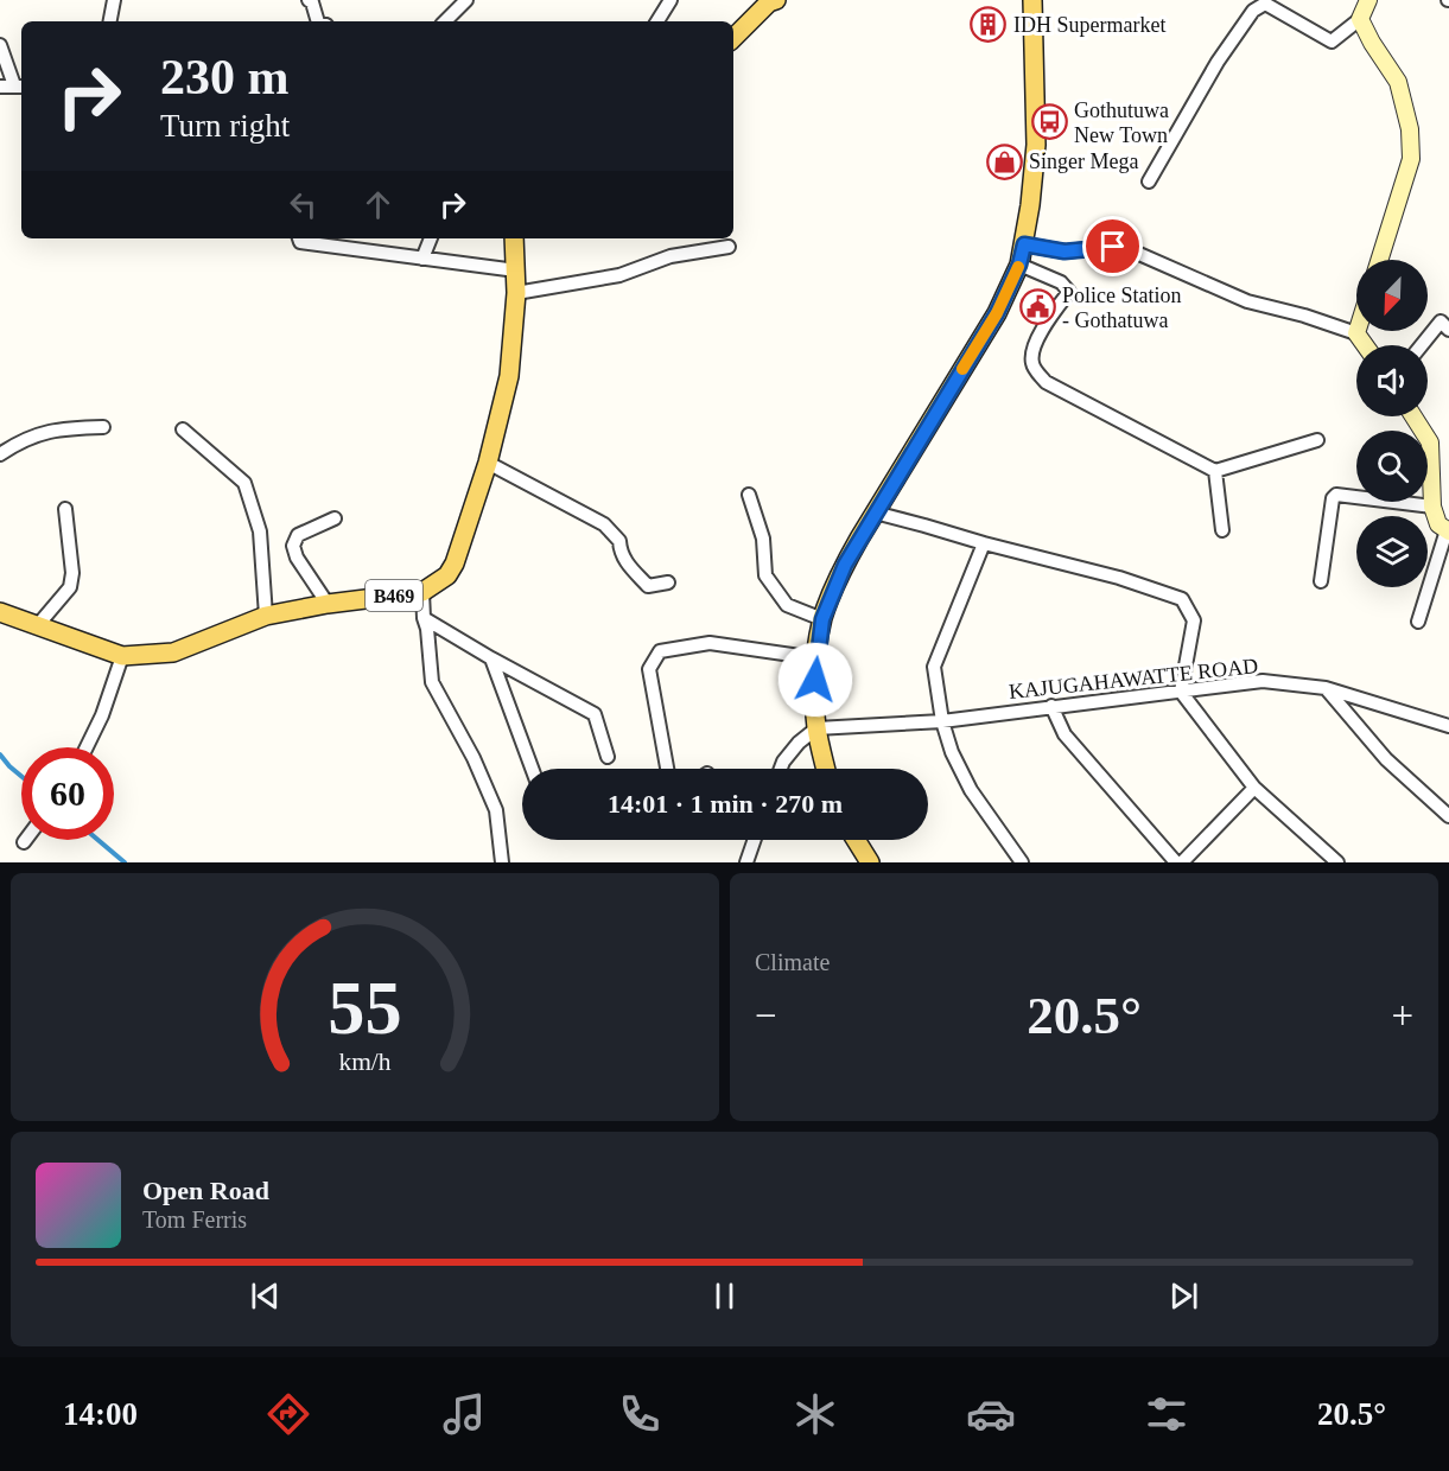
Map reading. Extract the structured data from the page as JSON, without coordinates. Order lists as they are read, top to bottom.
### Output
{
  "streets": {
    "main road": ["B469"],
    "street": ["KAJUGAHAWATTE ROAD"]
  },
  "places": {
    "building": ["IDH Supermarket"],
    "bus stop": ["Gothutuwa New Town"],
    "shop": ["Singer Mega"],
    "public building": ["Police Station - Gothatuwa"]
  },
  "north": "bottom left",
  "page": {
    "turn": ["230 m", "Turn right"],
    "limit": "60",
    "trip": "14:01 · 1 min · 270 m",
    "tile": "Climate",
    "heat": ["−", "20.5°", "+"],
    "song": ["Open Road", "Tom Ferris"],
    "tabs": ["14:00", "20.5°"],
    "gauge": ["55", "km/h"]
  }
}
